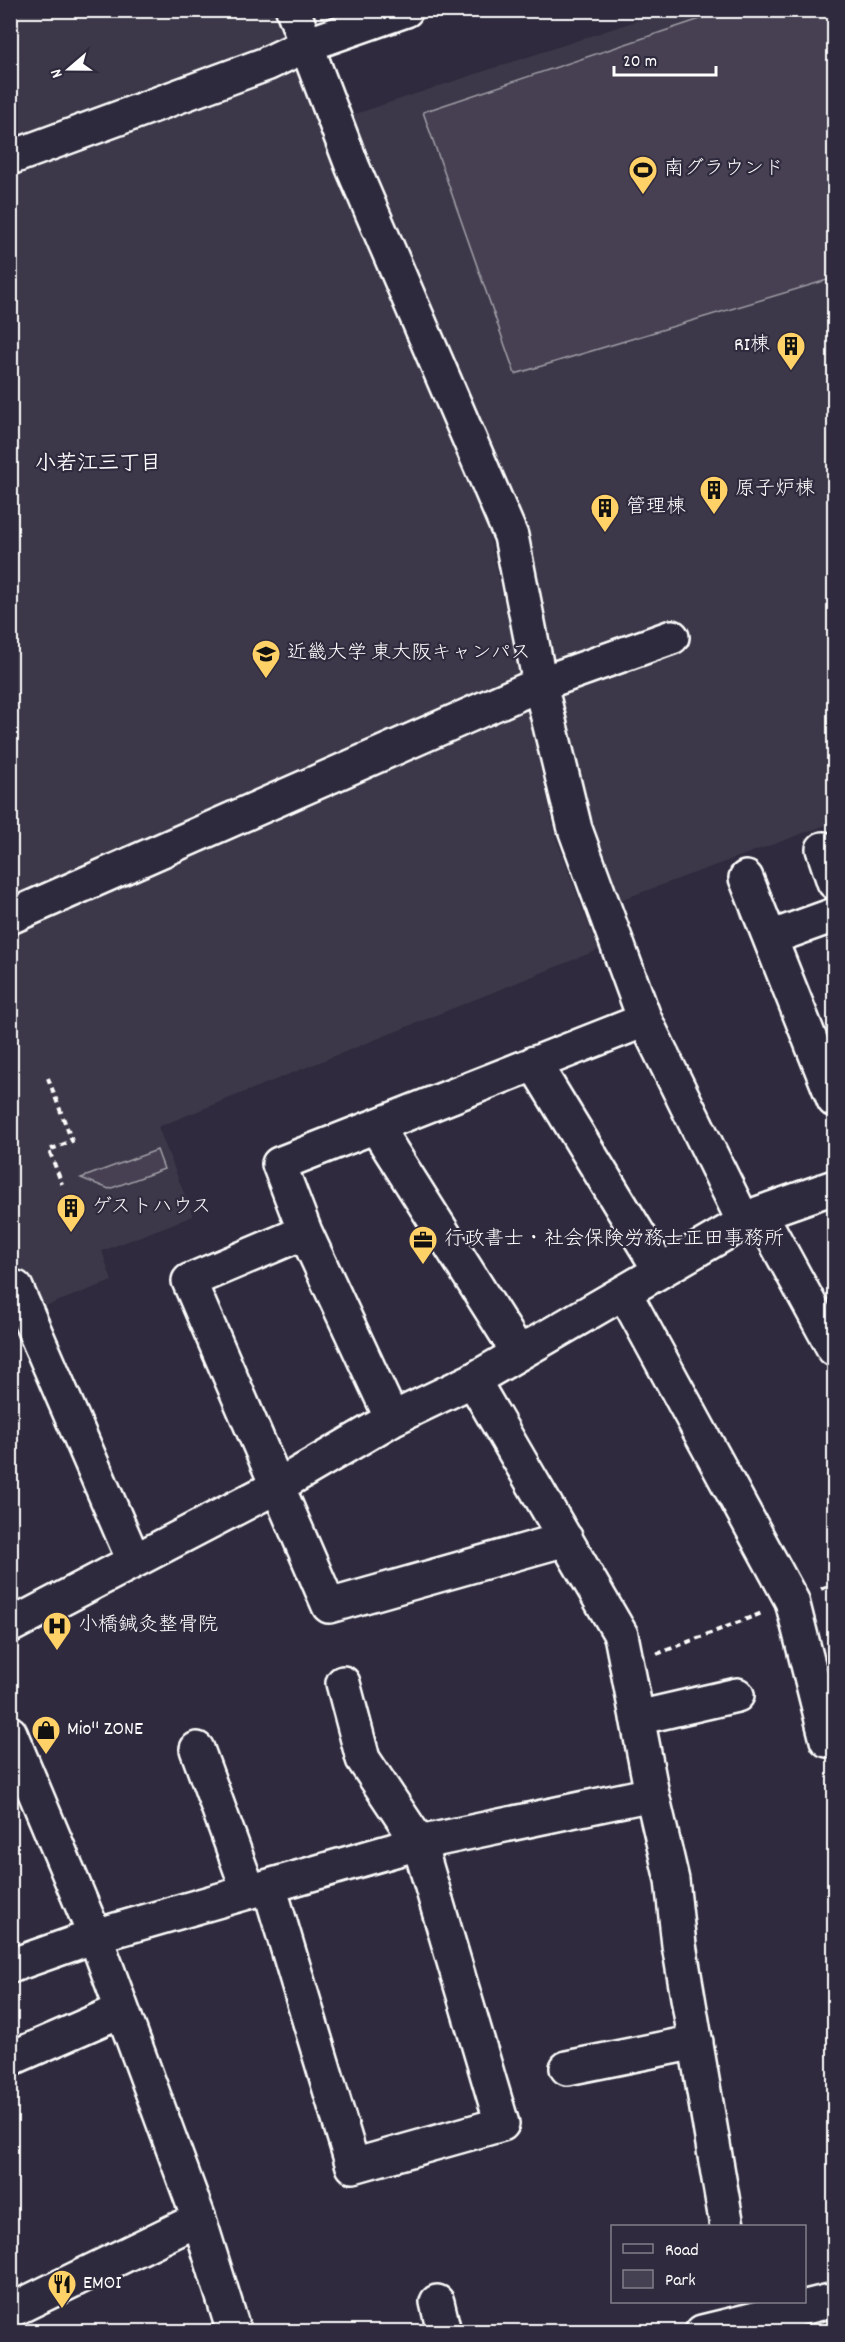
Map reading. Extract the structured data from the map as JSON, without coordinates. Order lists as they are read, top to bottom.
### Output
{
  "districts": ["小若江三丁目"],
  "places": {
    "sports": ["南グラウンド"],
    "building": [
      "RI棟",
      "原子炉棟",
      "管理棟",
      "ゲストハウス"
    ],
    "school or university": ["近畿大学 東大阪キャンパス"],
    "office": ["行政書士・社会保険労務士正田事務所"],
    "hospital": ["小橋鍼灸整骨院"],
    "shop": ["Mio'' ZONE"],
    "restaurant": ["EMOI"]
  },
  "legend": ["Road", "Park"],
  "scale_bar": "20 m",
  "north": "left"
}
